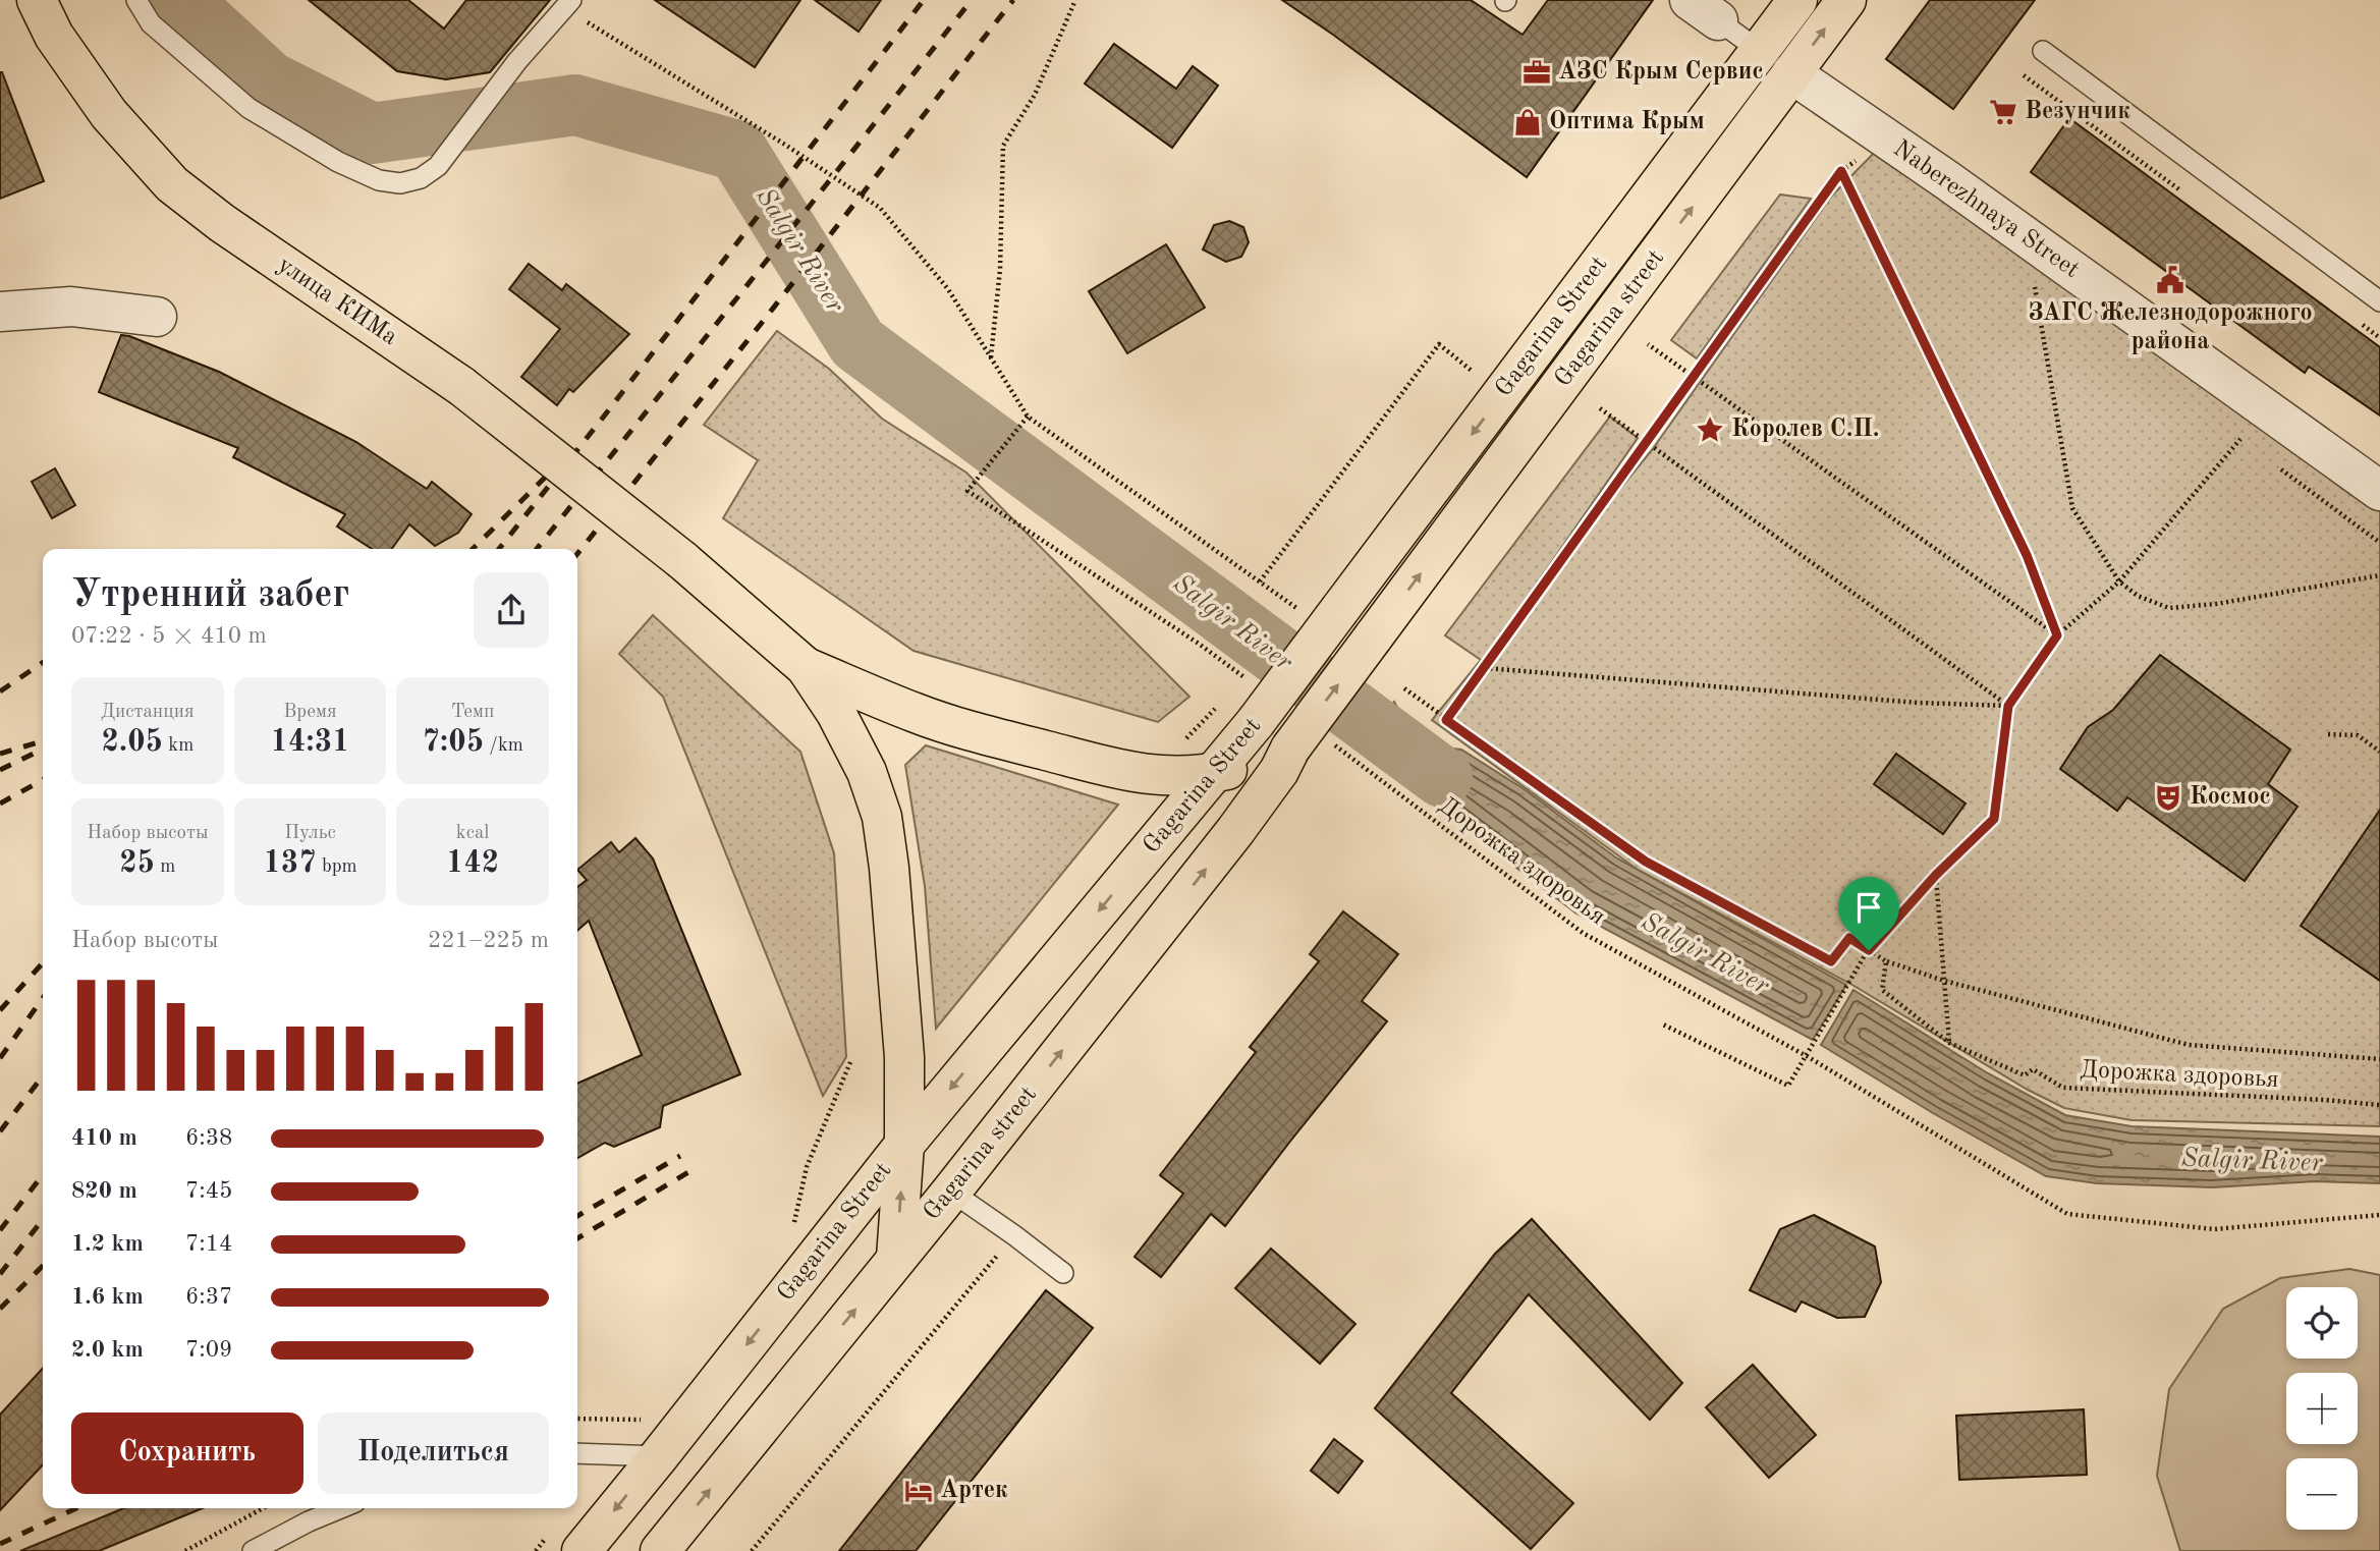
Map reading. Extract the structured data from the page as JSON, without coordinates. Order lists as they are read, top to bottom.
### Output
{
  "streets": {
    "main road": ["улица КИМа", "Gagarina street", "Gagarina Street"],
    "street": ["Naberezhnaya Street"],
    "path": ["Дорожка здоровья"]
  },
  "crossings": [
    ["Naberezhnaya Street", "Gagarina street"]
  ],
  "one_way": ["Gagarina street", "Gagarina Street"],
  "water": ["Salgir River"],
  "places": {
    "office": ["АЗС Крым Сервис"],
    "supermarket": ["Везунчик"],
    "shop": ["Оптима Крым"],
    "public building": ["ЗАГС Железнодорожного района"],
    "place": ["Королев С.П."],
    "theatre": ["Космос"],
    "hotel": ["Артек"]
  },
  "page": {
    "heading": ["Утренний забег", "07:22 · 5 × 410 m"],
    "stats": [
      ["Дистанция", "2.05 km"],
      ["Время", "14:31"],
      ["Темп", "7:05 /km"],
      ["Набор высоты", "25 m"],
      ["Пульс", "137 bpm"],
      ["kcal", "142"]
    ],
    "chart": ["Набор высоты", "221–225 m"],
    "list": [
      {
        "name": "410 m",
        "note": "6:38"
      },
      {
        "name": "820 m",
        "note": "7:45"
      },
      {
        "name": "1.2 km",
        "note": "7:14"
      },
      {
        "name": "1.6 km",
        "note": "6:37"
      },
      {
        "name": "2.0 km",
        "note": "7:09"
      }
    ],
    "map_buttons": ["+", "−"],
    "buttons": ["Сохранить", "Поделиться"]
  }
}
